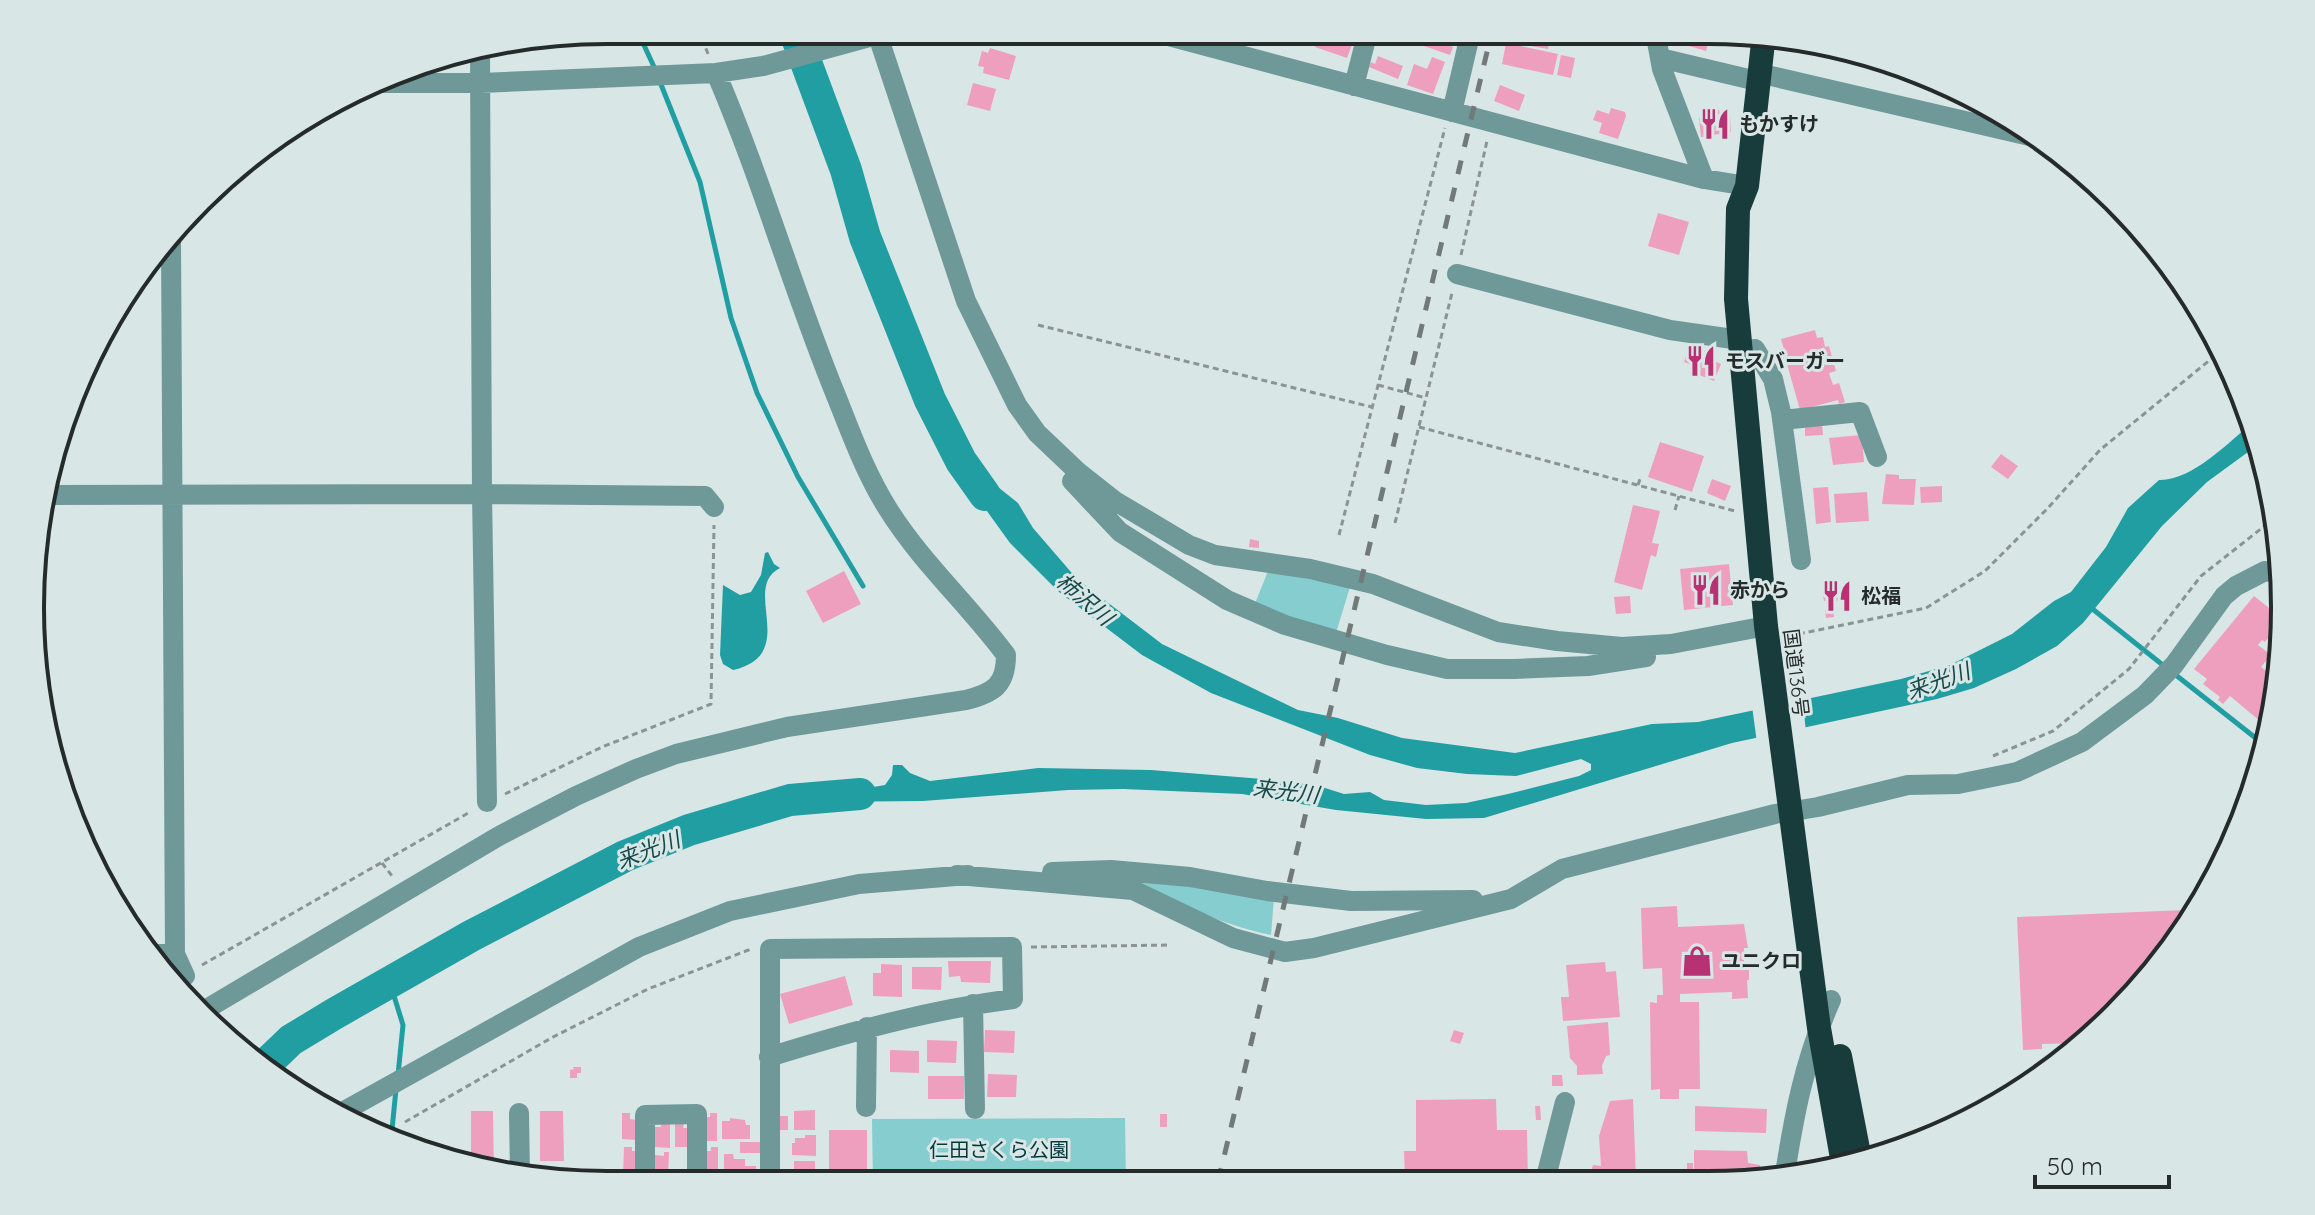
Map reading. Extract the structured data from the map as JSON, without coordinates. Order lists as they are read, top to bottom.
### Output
{
  "streets": {
    "highway": ["国道136号"]
  },
  "water": ["柿沢川", "来光川"],
  "parks": ["仁田さくら公園"],
  "places": {
    "restaurant": [
      "もかすけ",
      "モスバーガー",
      "赤から",
      "松福"
    ],
    "shop": ["ユニクロ"]
  },
  "scale_bar": "50 m"
}
